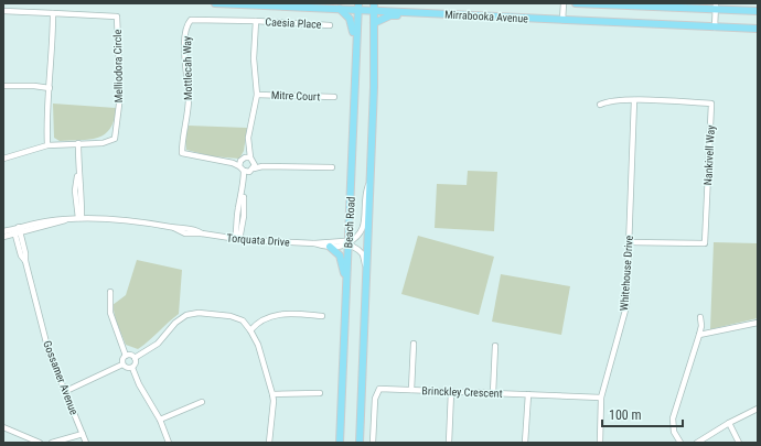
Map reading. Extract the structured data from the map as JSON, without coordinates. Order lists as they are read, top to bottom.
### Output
{
  "streets": {
    "main road": ["Mirrabooka Avenue", "Beach Road"],
    "street": [
      "Caesia Place",
      "Melliodora Circle",
      "Mottlecah Way",
      "Mitre Court",
      "Nankivell Way",
      "Torquata Drive",
      "Whitehouse Drive",
      "Gossamer Avenue",
      "Brinckley Crescent"
    ]
  },
  "crossings": [
    ["Mirrabooka Avenue", "Beach Road"],
    ["Caesia Place", "Mottlecah Way"],
    ["Nankivell Way", "Whitehouse Drive"],
    ["Beach Road", "Torquata Drive"],
    ["Torquata Drive", "Gossamer Avenue"],
    ["Whitehouse Drive", "Brinckley Crescent"]
  ],
  "scale_bar": "100 m"
}
